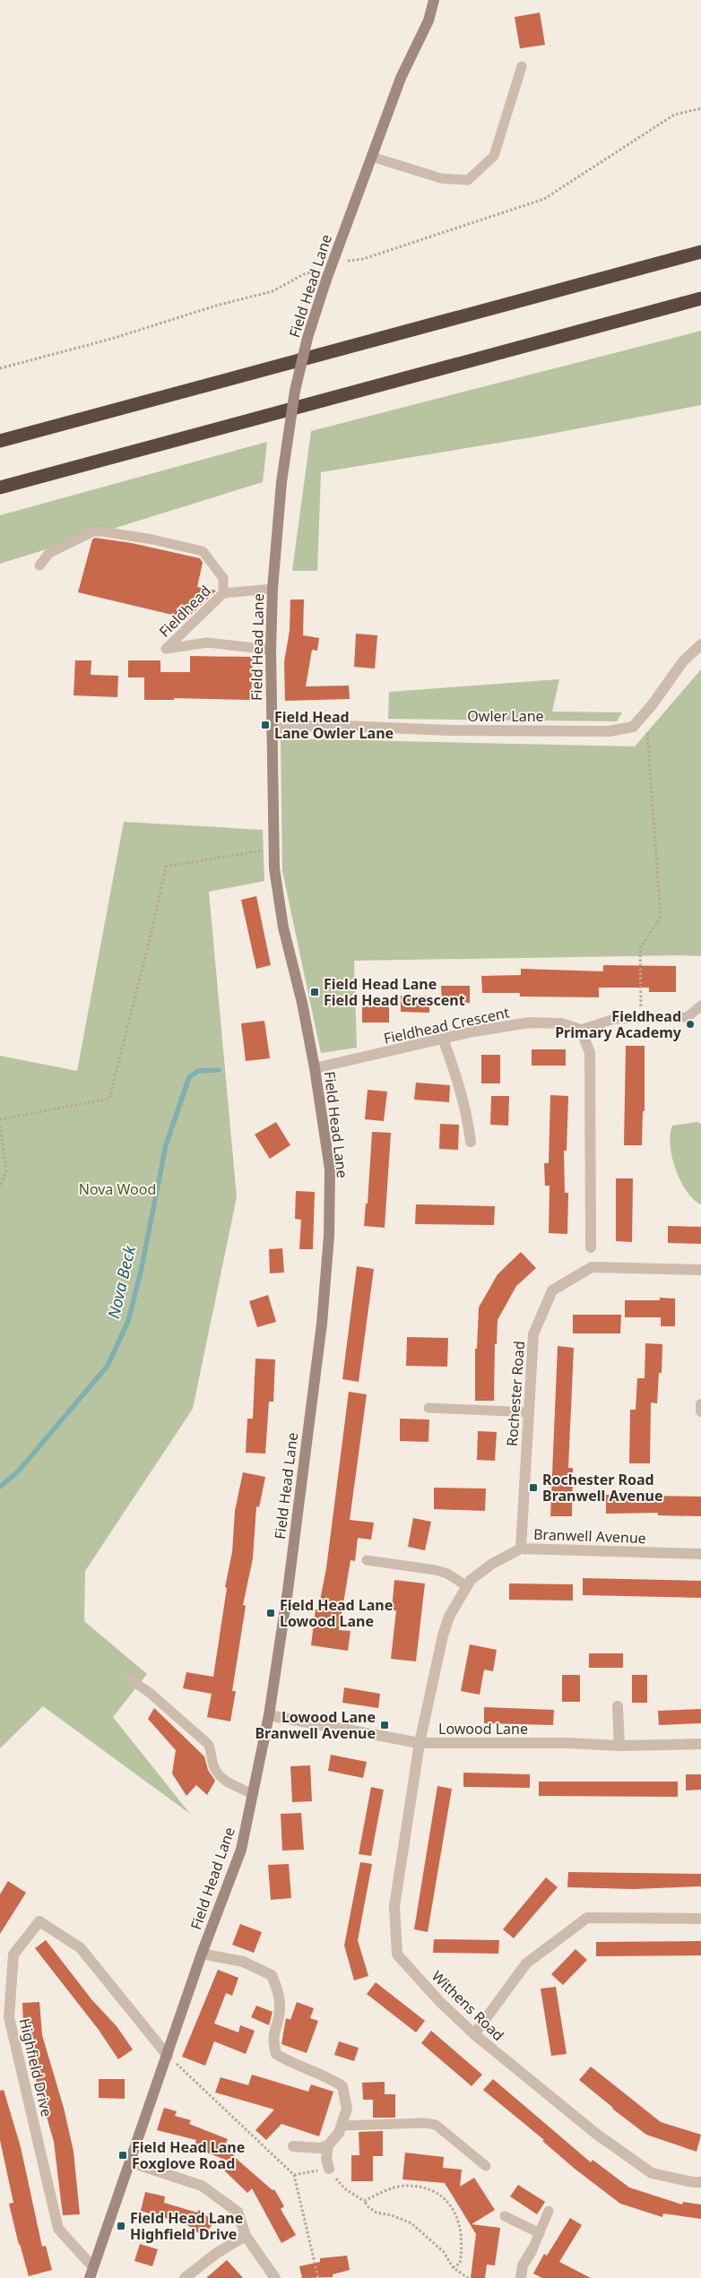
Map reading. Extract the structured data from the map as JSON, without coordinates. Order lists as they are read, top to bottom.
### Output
{
  "streets": {
    "main road": ["Field Head Lane"],
    "street": [
      "Owler Lane",
      "Fieldhead Crescent",
      "Rochester Road",
      "Branwell Avenue",
      "Lowood Lane",
      "Withens Road",
      "Highfield Drive"
    ],
    "lane": ["Fieldhead"]
  },
  "crossings": [
    ["Field Head Lane", "Fieldhead"],
    ["Field Head Lane", "Owler Lane"],
    ["Field Head Lane", "Fieldhead Crescent"],
    ["Field Head Lane", "Lowood Lane"],
    ["Field Head Lane", "Highfield Drive"],
    ["Rochester Road", "Branwell Avenue"],
    ["Branwell Avenue", "Lowood Lane"],
    ["Branwell Avenue", "Withens Road"],
    ["Lowood Lane", "Withens Road"]
  ],
  "water": ["Nova Beck"],
  "parks": ["Nova Wood"],
  "places": {
    "transit": [
      "Field Head Lane Owler Lane",
      "Field Head Lane Field Head Crescent",
      "Rochester Road Branwell Avenue",
      "Field Head Lane Lowood Lane",
      "Lowood Lane Branwell Avenue",
      "Field Head Lane Foxglove Road",
      "Field Head Lane Highfield Drive"
    ],
    "other": ["Fieldhead Primary Academy"]
  }
}
